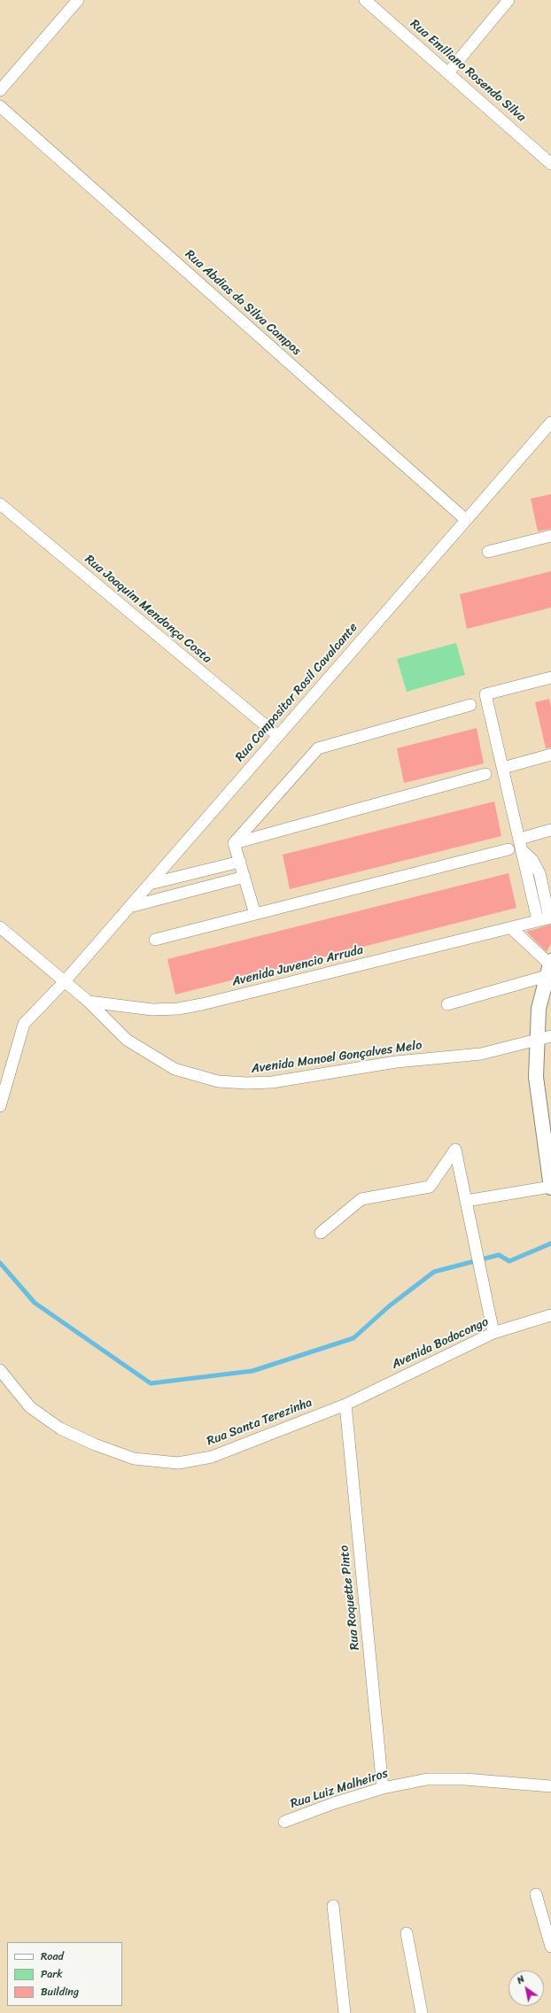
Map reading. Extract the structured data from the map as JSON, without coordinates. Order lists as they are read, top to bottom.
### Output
{
  "streets": {
    "street": [
      "Rua Emiliano Rosendo Silva",
      "Rua Abdias da Silva Campos",
      "Rua Joaquim Mendonça Costa",
      "Rua Compositor Rosil Cavalcante",
      "Avenida Juvencio Arruda",
      "Avenida Manoel Gonçalves Melo",
      "Avenida Bodocongo",
      "Rua Santa Terezinha",
      "Rua Roquette Pinto",
      "Rua Luiz Malheiros"
    ]
  },
  "crossings": [
    ["Rua Abdias da Silva Campos", "Rua Compositor Rosil Cavalcante"],
    ["Rua Joaquim Mendonça Costa", "Rua Compositor Rosil Cavalcante"],
    ["Rua Compositor Rosil Cavalcante", "Avenida Manoel Gonçalves Melo"],
    ["Avenida Juvencio Arruda", "Avenida Manoel Gonçalves Melo"],
    ["Avenida Bodocongo", "Rua Santa Terezinha"],
    ["Avenida Bodocongo", "Rua Roquette Pinto"],
    ["Rua Santa Terezinha", "Rua Roquette Pinto"],
    ["Rua Roquette Pinto", "Rua Luiz Malheiros"]
  ],
  "legend": ["Road", "Park", "Building"],
  "north": "top left"
}
